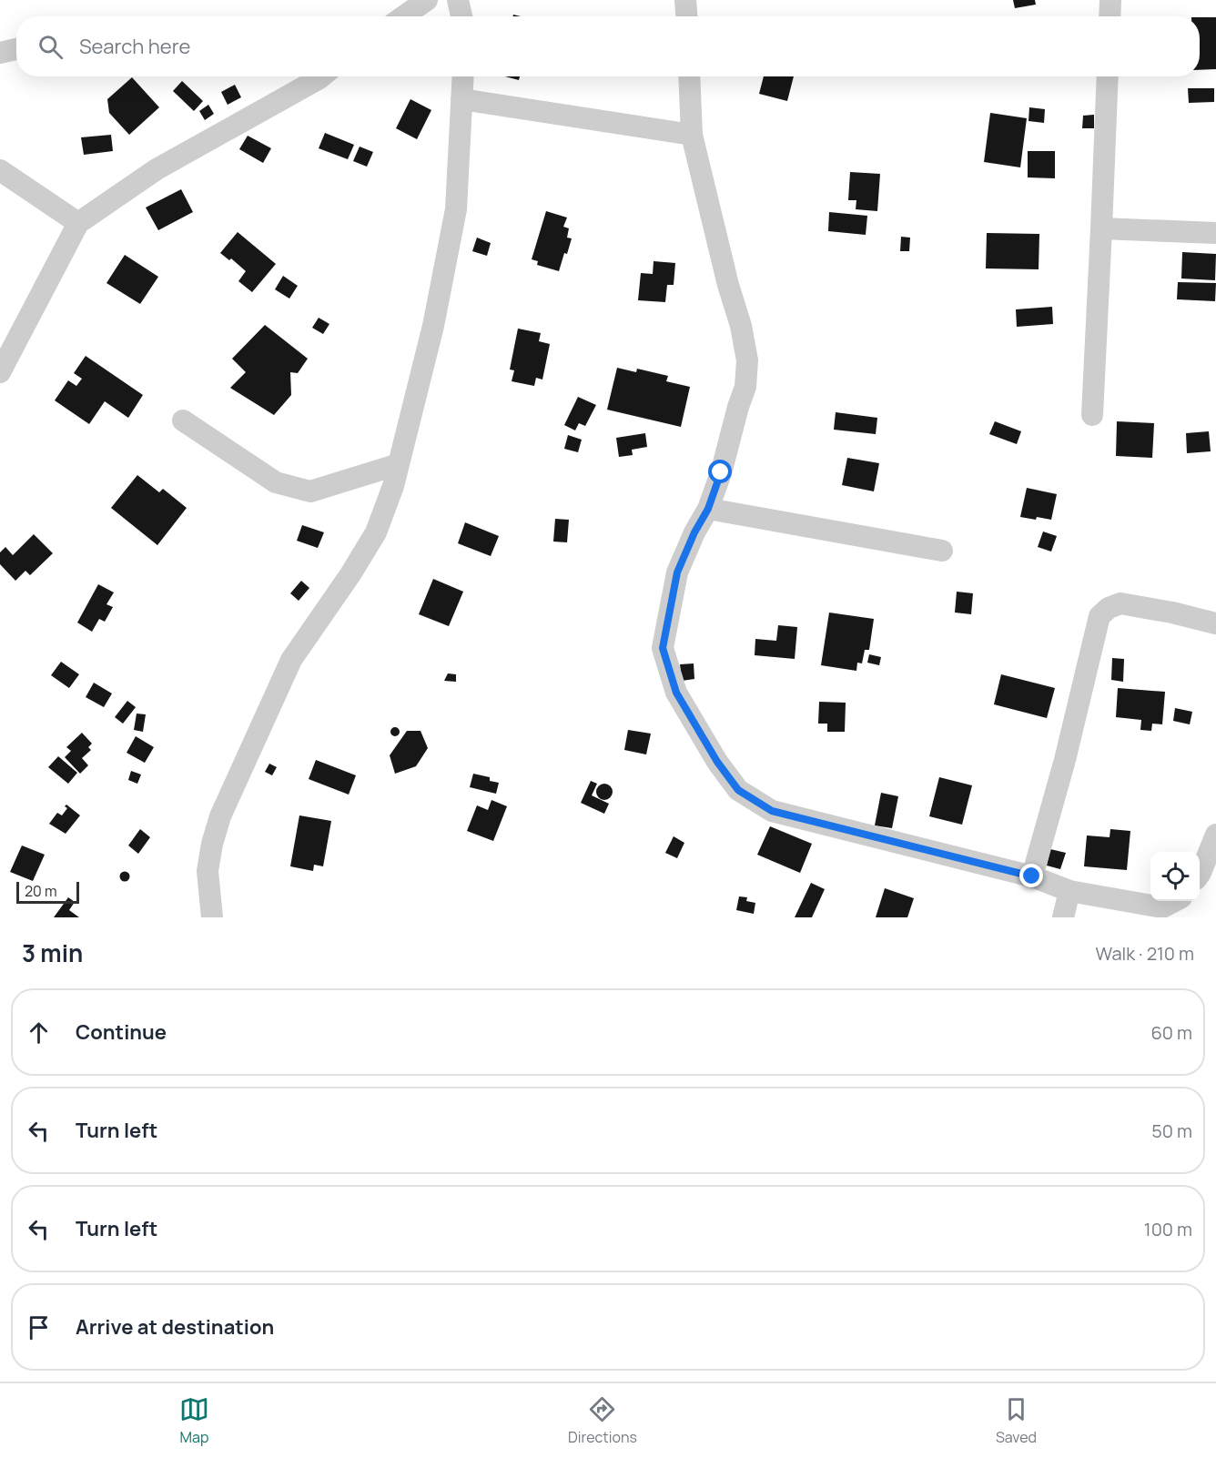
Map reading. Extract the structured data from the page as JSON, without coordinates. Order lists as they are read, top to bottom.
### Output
{
  "scale_bar": "20 m",
  "page": {
    "search": "Search here",
    "scale": "20 m",
    "heading": ["3 min", "Walk · 210 m"],
    "list": [
      ["Continue", "60 m"],
      ["Turn left", "50 m"],
      ["Turn left", "100 m"],
      "Arrive at destination"
    ],
    "nav": ["Map", "Directions", "Saved"]
  }
}
